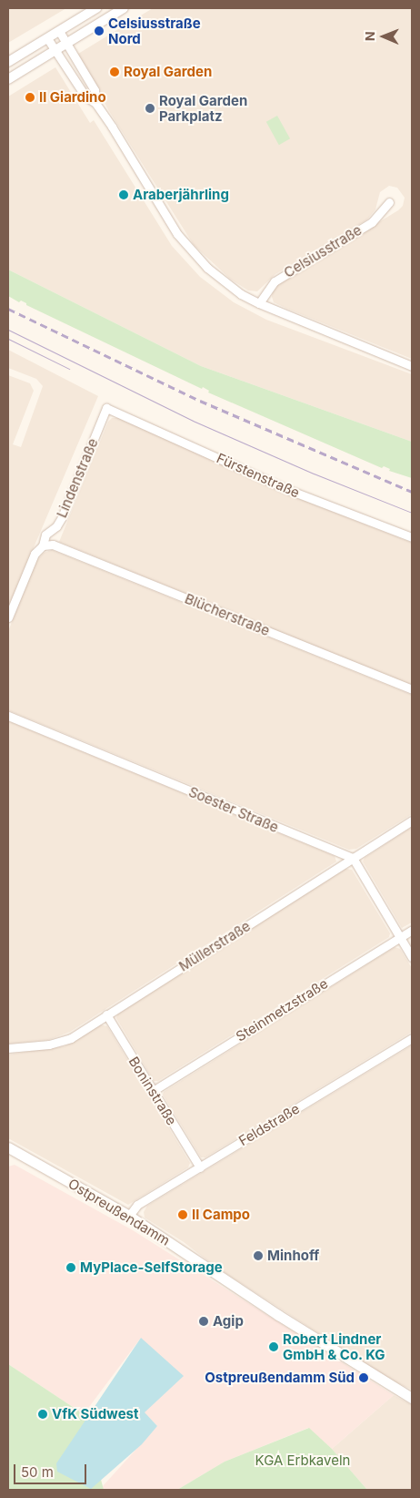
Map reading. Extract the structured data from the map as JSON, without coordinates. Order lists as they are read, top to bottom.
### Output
{
  "streets": {
    "main road": ["Ostpreußendamm"],
    "street": [
      "Celsiusstraße",
      "Fürstenstraße",
      "Lindenstraße",
      "Blücherstraße",
      "Soester Straße",
      "Müllerstraße",
      "Steinmetzstraße",
      "Boninstraße",
      "Feldstraße"
    ]
  },
  "crossings": [
    ["Fürstenstraße", "Lindenstraße"],
    ["Lindenstraße", "Blücherstraße"],
    ["Soester Straße", "Müllerstraße"],
    ["Müllerstraße", "Boninstraße"],
    ["Steinmetzstraße", "Boninstraße"],
    ["Boninstraße", "Feldstraße"],
    ["Feldstraße", "Ostpreußendamm"]
  ],
  "parks": ["KGA Erbkaveln"],
  "places": [
    "Celsiusstraße Nord",
    "Royal Garden",
    "Il Giardino",
    "Royal Garden Parkplatz",
    "Araberjährling",
    "Il Campo",
    "Minhoff",
    "MyPlace-SelfStorage",
    "Agip",
    "Robert Lindner GmbH & Co. KG",
    "Ostpreußendamm Süd",
    "VfK Südwest"
  ],
  "scale_bar": "50 m",
  "north": "left"
}
